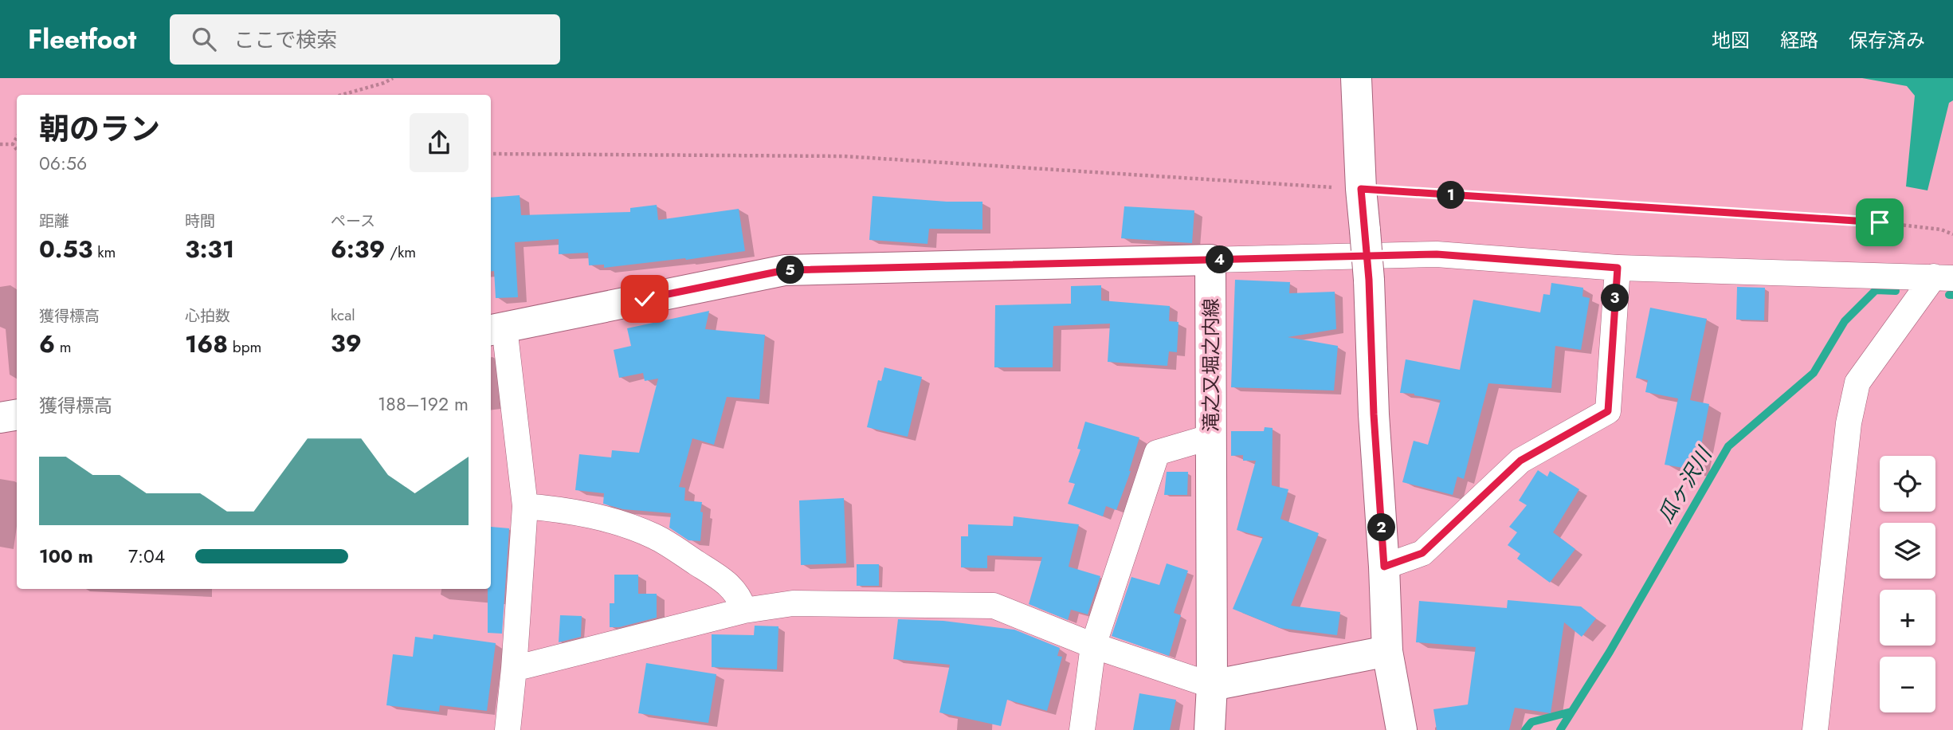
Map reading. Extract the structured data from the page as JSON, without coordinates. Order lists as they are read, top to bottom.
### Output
{
  "streets": {
    "main road": ["滝之又堀之内線"]
  },
  "water": ["瓜ヶ沢川"],
  "page": {
    "header": "Fleetfoot",
    "search": "ここで検索",
    "nav": ["地図", "経路", "保存済み"],
    "heading": ["朝のラン", "06:56"],
    "pins": [
      "1",
      "4",
      "5",
      "3",
      "2"
    ],
    "stats": [
      ["距離", "0.53 km"],
      ["時間", "3:31"],
      ["ペース", "6:39 /km"],
      ["獲得標高", "6 m"],
      ["心拍数", "168 bpm"],
      ["kcal", "39"]
    ],
    "chart": ["獲得標高", "188–192 m"],
    "map_buttons": ["+", "−"],
    "list": [
      {
        "name": "100 m",
        "note": "7:04"
      }
    ]
  }
}
